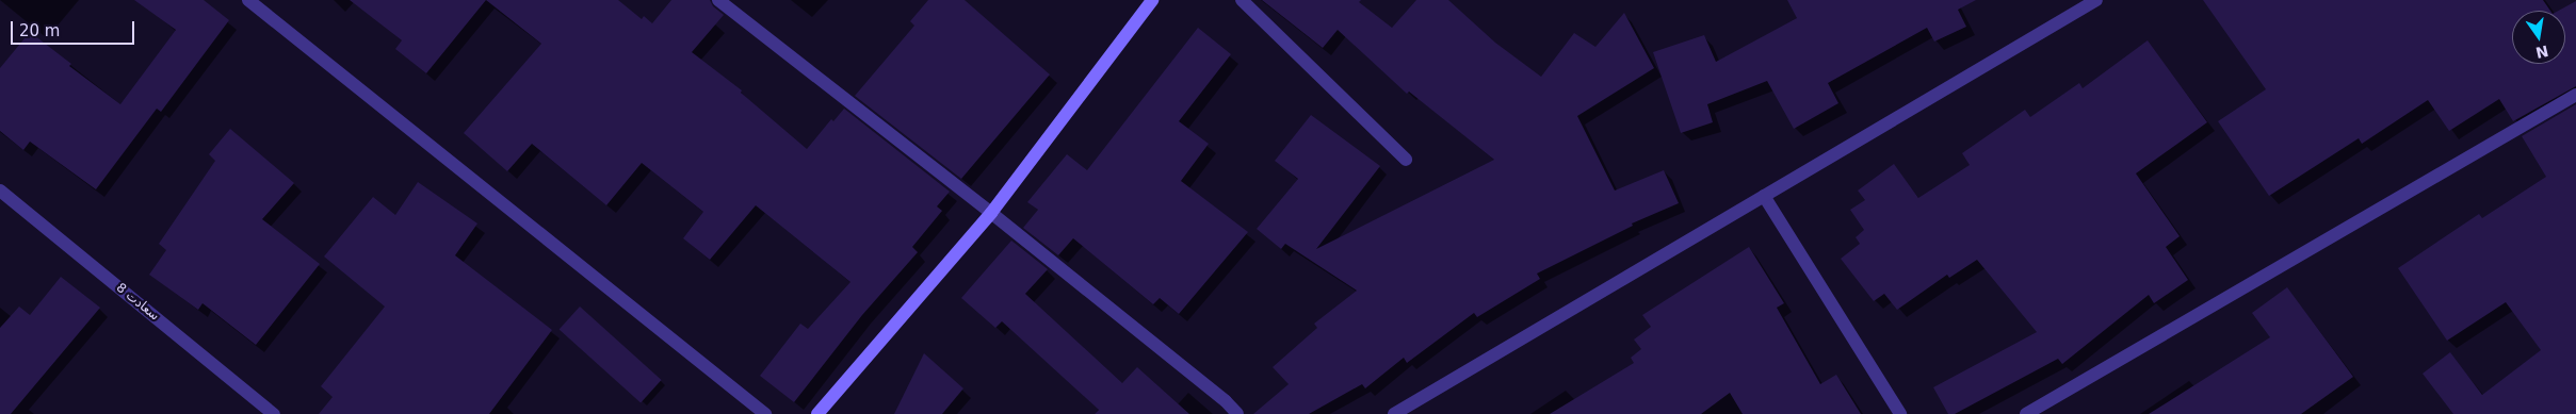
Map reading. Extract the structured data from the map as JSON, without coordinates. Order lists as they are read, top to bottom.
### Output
{
  "streets": {
    "street": ["سعادت 8"]
  },
  "scale_bar": "20 m",
  "north": "bottom"
}
